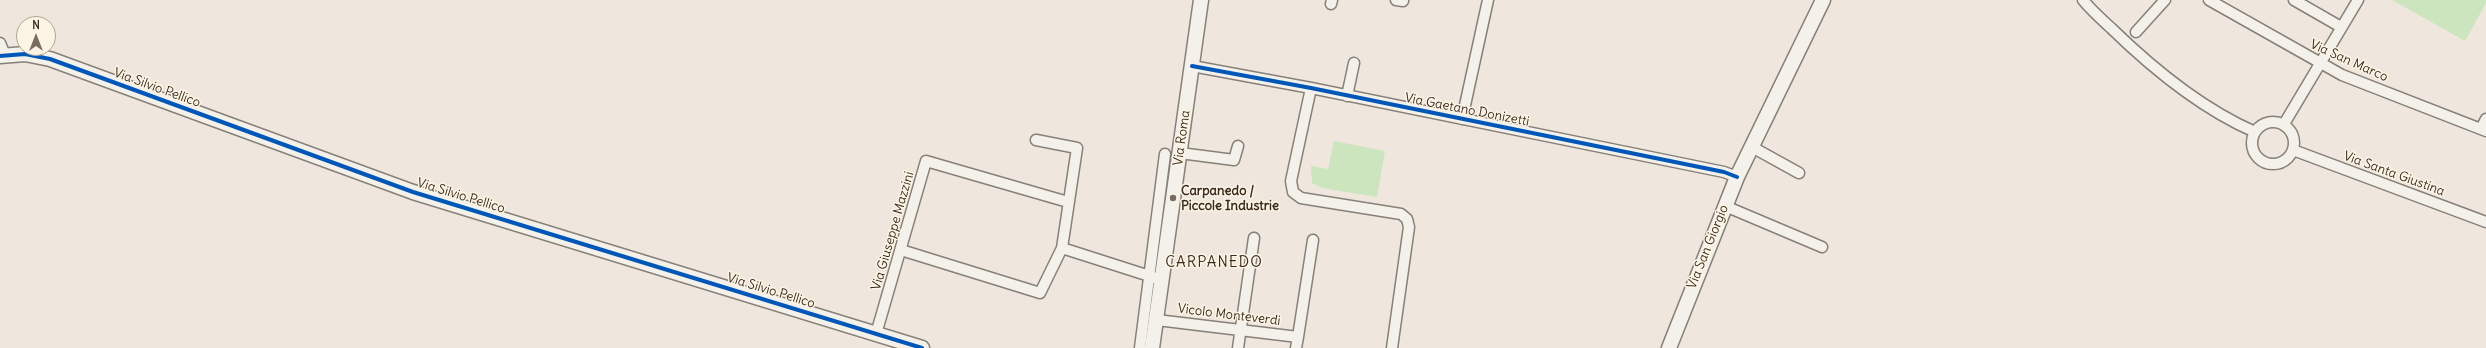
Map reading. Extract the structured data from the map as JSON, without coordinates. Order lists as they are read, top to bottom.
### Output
{
  "streets": {
    "street": [
      "Via San Marco",
      "Via Silvio Pellico",
      "Via Gaetano Donizetti",
      "Via Roma",
      "Via Santa Giustina",
      "Via Giuseppe Mazzini",
      "Via San Giorgio",
      "Vicolo Monteverdi"
    ]
  },
  "crossings": [
    ["Via Silvio Pellico", "Via Giuseppe Mazzini"],
    ["Via Gaetano Donizetti", "Via Roma"],
    ["Via Gaetano Donizetti", "Via San Giorgio"],
    ["Via Roma", "Vicolo Monteverdi"]
  ],
  "districts": ["CARPANEDO"],
  "places": ["Carpanedo / Piccole Industrie"],
  "north": "top"
}
